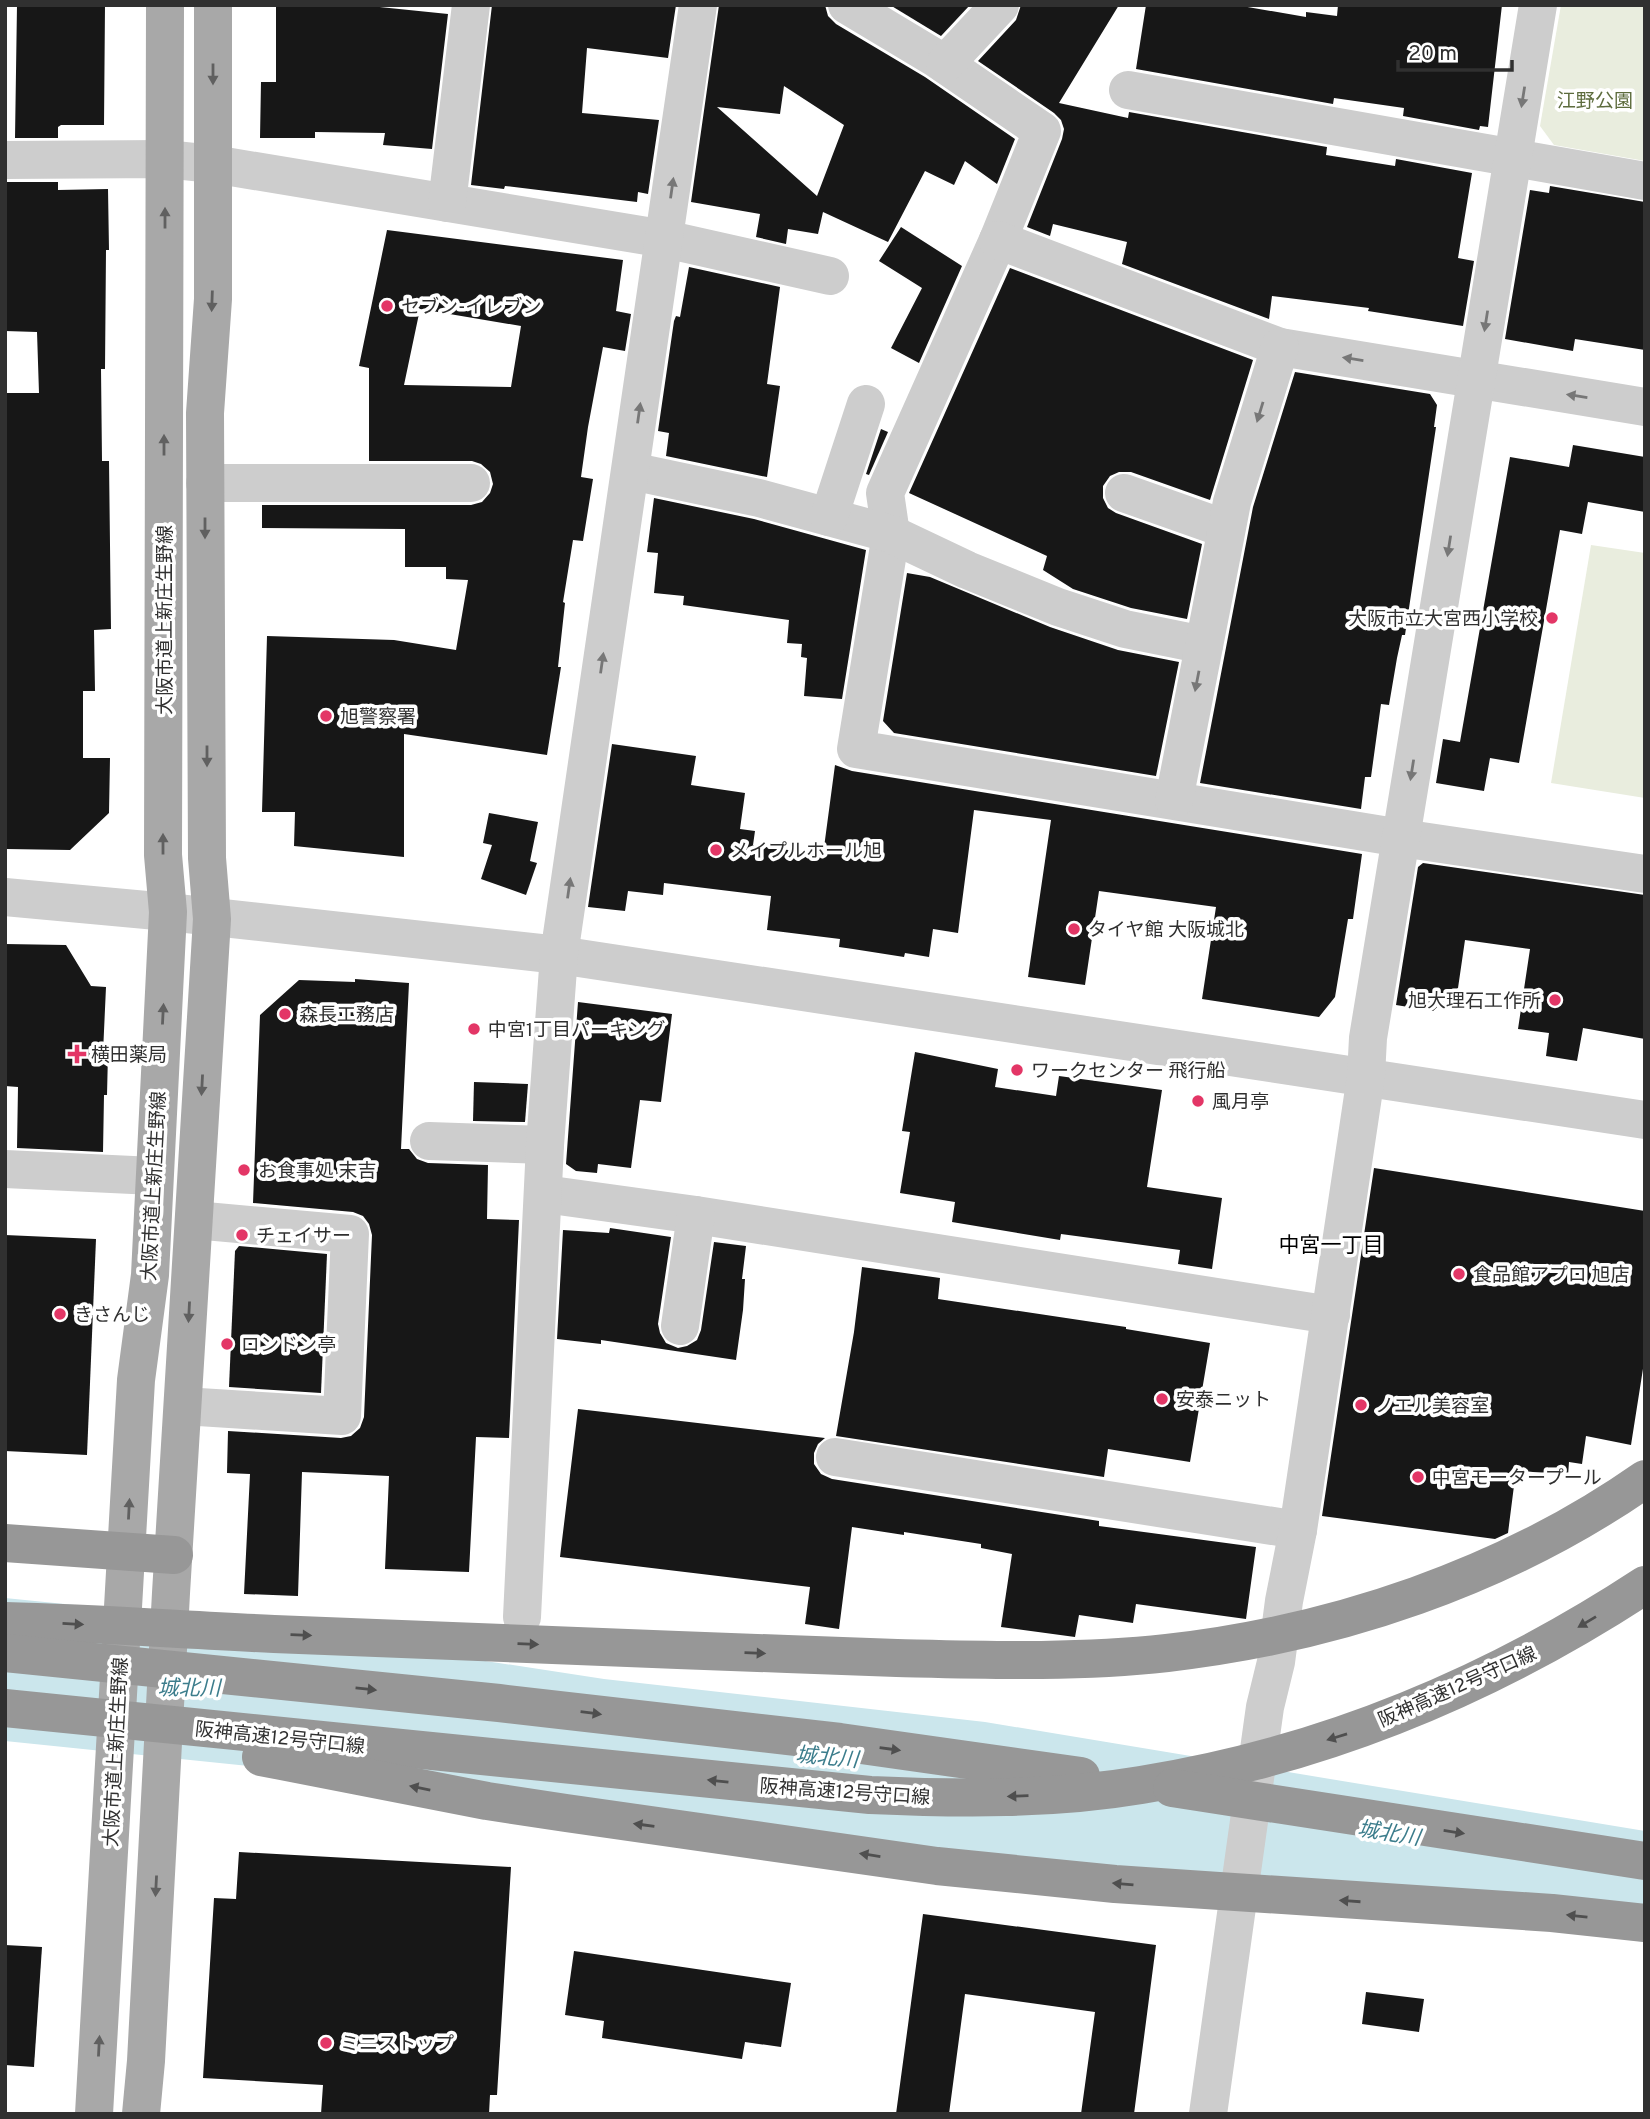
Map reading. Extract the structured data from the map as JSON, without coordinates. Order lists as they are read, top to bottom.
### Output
{
  "streets": {
    "highway": ["阪神高速12号守口線"],
    "main road": ["大阪市道上新庄生野線"]
  },
  "districts": ["中宮一丁目"],
  "water": ["城北川"],
  "parks": ["江野公園"],
  "places": {
    "other": [
      "セブン-イレブン",
      "大阪市立大宮西小学校",
      "旭警察署",
      "メイプルホール旭",
      "タイヤ館 大阪城北",
      "旭大理石工作所",
      "森長工務店",
      "中宮1丁目パーキング",
      "ワークセンター 飛行船",
      "風月亭",
      "お食事処 末吉",
      "チェイサー",
      "食品館アプロ 旭店",
      "きさんじ",
      "ロンドン亭",
      "安泰ニット",
      "ノエル美容室",
      "中宮モータープール",
      "ミニストップ"
    ],
    "health": ["横田薬局"]
  },
  "scale_bar": "20 m"
}
